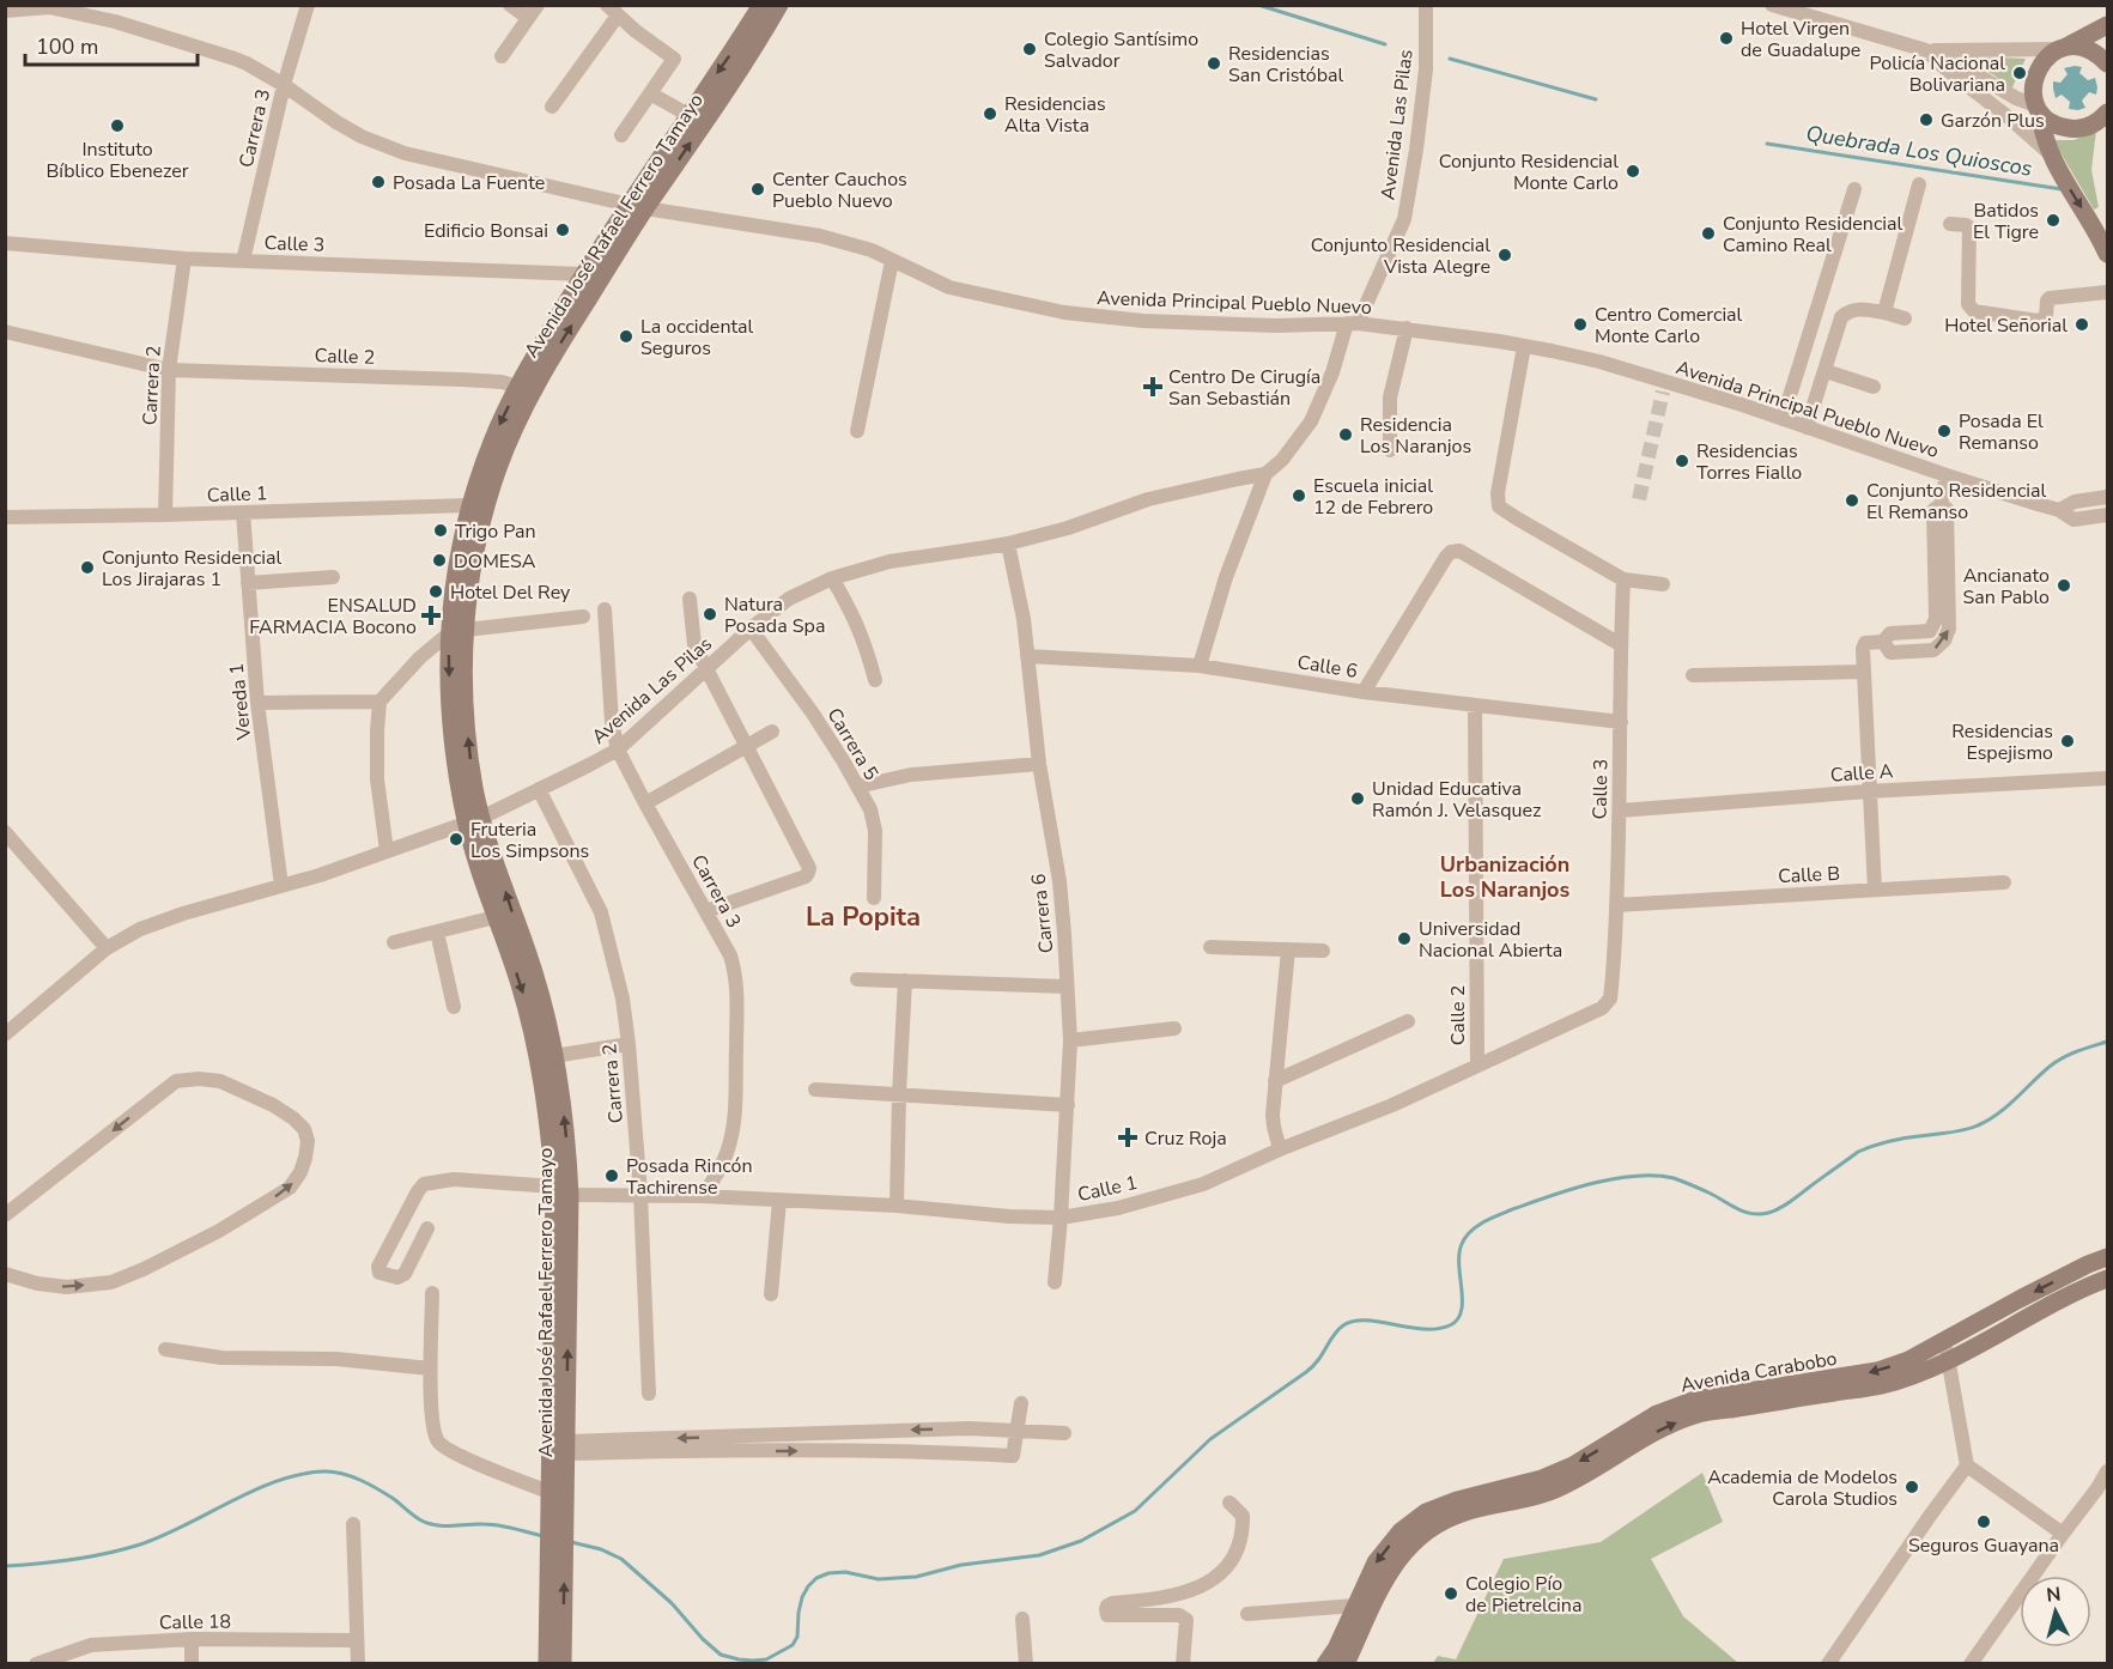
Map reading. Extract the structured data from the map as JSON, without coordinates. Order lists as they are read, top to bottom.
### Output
{
  "streets": {
    "street": [
      "Avenida Las Pilas",
      "Carrera 3",
      "Avenida José Rafael Ferrero Tamayo",
      "Calle 3",
      "Avenida Principal Pueblo Nuevo",
      "Calle 2",
      "Carrera 2",
      "Calle 1",
      "Calle 6",
      "Vereda 1",
      "Carrera 5",
      "Calle A",
      "Calle B",
      "Carrera 6",
      "Avenida Carabobo",
      "Calle 18"
    ]
  },
  "crossings": [
    ["Avenida Las Pilas", "Carrera 3"],
    ["Avenida Las Pilas", "Avenida José Rafael Ferrero Tamayo"],
    ["Avenida Las Pilas", "Avenida Principal Pueblo Nuevo"],
    ["Avenida Las Pilas", "Carrera 2"],
    ["Avenida Las Pilas", "Vereda 1"],
    ["Avenida Las Pilas", "Carrera 5"],
    ["Avenida Las Pilas", "Carrera 6"],
    ["Carrera 3", "Calle 3"],
    ["Carrera 3", "Avenida Principal Pueblo Nuevo"],
    ["Carrera 3", "Calle 1"],
    ["Avenida José Rafael Ferrero Tamayo", "Calle 3"],
    ["Avenida José Rafael Ferrero Tamayo", "Avenida Principal Pueblo Nuevo"],
    ["Avenida José Rafael Ferrero Tamayo", "Calle 2"],
    ["Avenida José Rafael Ferrero Tamayo", "Calle 1"],
    ["Calle 3", "Carrera 2"],
    ["Calle 3", "Calle 1"],
    ["Calle 3", "Calle 6"],
    ["Calle 3", "Calle A"],
    ["Calle 3", "Calle B"],
    ["Calle 2", "Carrera 2"],
    ["Calle 2", "Calle 1"],
    ["Calle 2", "Calle 6"],
    ["Carrera 2", "Calle 1"],
    ["Calle 1", "Vereda 1"],
    ["Calle 1", "Carrera 6"],
    ["Calle 6", "Carrera 6"]
  ],
  "districts": ["Urbanización Los Naranjos", "La Popita"],
  "water": ["Quebrada Los Quioscos"],
  "places": {
    "other": [
      "Hotel Virgen de Guadalupe",
      "Colegio Santísimo Salvador",
      "Residencias San Cristóbal",
      "Policía Nacional Bolivariana",
      "Residencias Alta Vista",
      "Garzón Plus",
      "Instituto Bíblico Ebenezer",
      "Conjunto Residencial Monte Carlo",
      "Posada La Fuente",
      "Center Cauchos Pueblo Nuevo",
      "Batidos El Tigre",
      "Edificio Bonsai",
      "Conjunto Residencial Camino Real",
      "Conjunto Residencial Vista Alegre",
      "Centro Comercial Monte Carlo",
      "Hotel Señorial",
      "La occidental Seguros",
      "Posada El Remanso",
      "Residencia Los Naranjos",
      "Residencias Torres Fiallo",
      "Escuela inicial 12 de Febrero",
      "Conjunto Residencial El Remanso",
      "Trigo Pan",
      "DOMESA",
      "Conjunto Residencial Los Jirajaras 1",
      "Ancianato San Pablo",
      "Hotel Del Rey",
      "Natura Posada Spa",
      "Residencias Espejismo",
      "Unidad Educativa Ramón J. Velasquez",
      "Fruteria Los Simpsons",
      "Universidad Nacional Abierta",
      "Posada Rincón Tachirense",
      "Academia de Modelos Carola Studios",
      "Seguros Guayana",
      "Colegio Pío de Pietrelcina"
    ],
    "health": ["Centro De Cirugía San Sebastián", "ENSALUD FARMACIA Bocono", "Cruz Roja"]
  },
  "scale_bar": "100 m",
  "north": "top"
}
